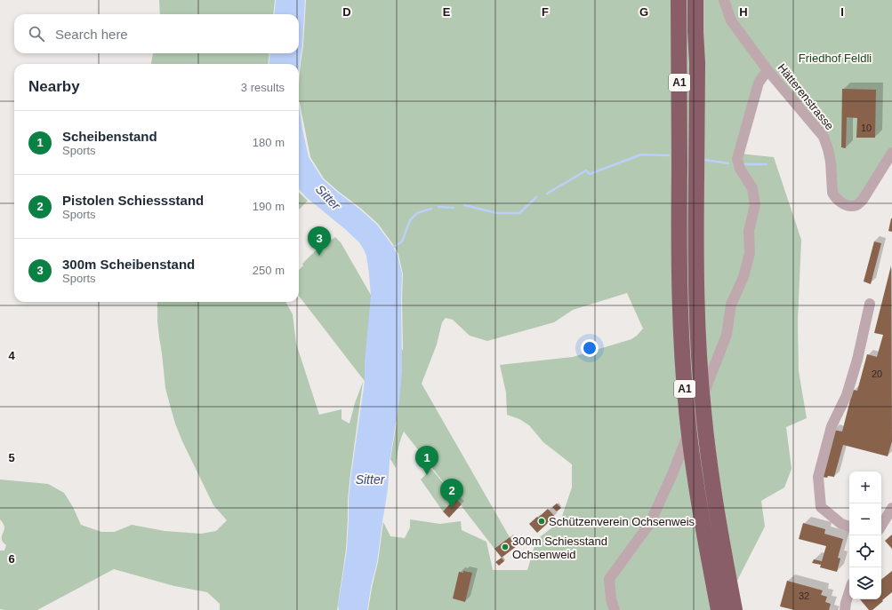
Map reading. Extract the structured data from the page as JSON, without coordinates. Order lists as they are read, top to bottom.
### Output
{
  "streets": {
    "highway": ["A1"],
    "street": ["Hätterenstrasse"]
  },
  "water": ["Sitter"],
  "parks": ["Friedhof Feldli"],
  "places": ["Schützenverein Ochsenweis", "300m Schiesstand Ochsenweid"],
  "house_numbers": ["10", "20", "32"],
  "page": {
    "search": "Search here",
    "heading": ["Nearby", "3 results"],
    "list": [
      {
        "mark": "1",
        "name": "Scheibenstand",
        "note": "Sports",
        "value": "180 m"
      },
      {
        "mark": "2",
        "name": "Pistolen Schiessstand",
        "note": "Sports",
        "value": "190 m"
      },
      {
        "mark": "3",
        "name": "300m Scheibenstand",
        "note": "Sports",
        "value": "250 m"
      }
    ],
    "pins": ["3", "1", "2"],
    "map_buttons": ["+", "−"]
  },
  "grid": {
    "columns": [
      "D",
      "E",
      "F",
      "G",
      "H",
      "I"
    ],
    "rows": ["4", "5", "6"]
  }
}
